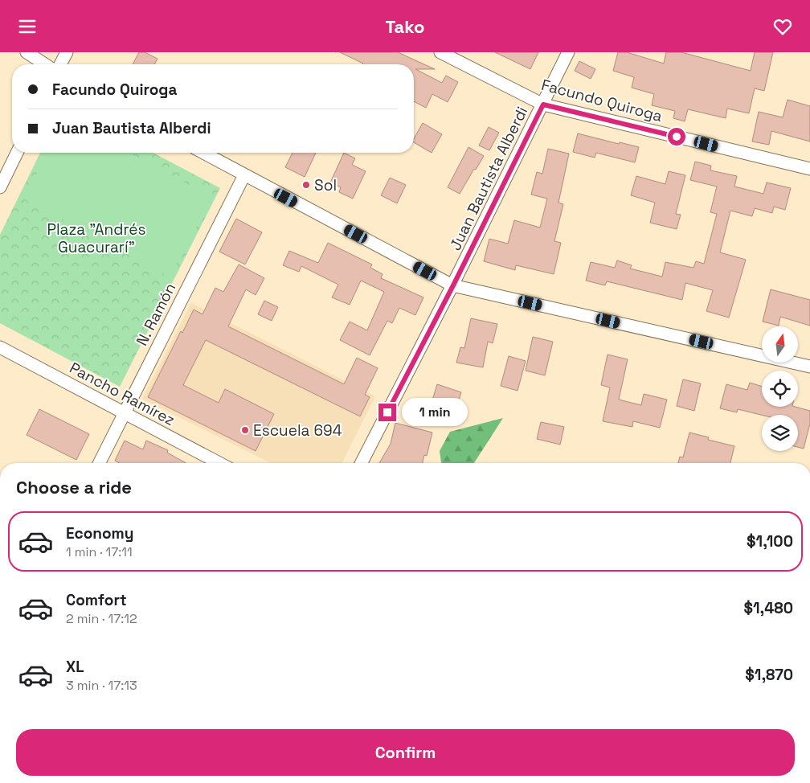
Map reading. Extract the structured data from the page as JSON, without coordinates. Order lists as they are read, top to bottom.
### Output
{
  "streets": {
    "street": [
      "Facundo Quiroga",
      "Juan Bautista Alberdi",
      "N. Ramón",
      "Pancho Ramírez"
    ]
  },
  "crossings": [
    ["Facundo Quiroga", "Juan Bautista Alberdi"],
    ["N. Ramón", "Pancho Ramírez"]
  ],
  "parks": ["Plaza \"Andrés Guacurarí\""],
  "places": ["Sol", "Escuela 694"],
  "north": "top",
  "page": {
    "header": "Tako",
    "banner": ["Facundo Quiroga", "Juan Bautista Alberdi"],
    "bubble": "1 min",
    "heading": "Choose a ride",
    "list": [
      {
        "name": "Economy",
        "note": "1 min · 17:11",
        "value": "$1,100"
      },
      {
        "name": "Comfort",
        "note": "2 min · 17:12",
        "value": "$1,480"
      },
      {
        "name": "XL",
        "note": "3 min · 17:13",
        "value": "$1,870"
      }
    ],
    "buttons": "Confirm"
  }
}
